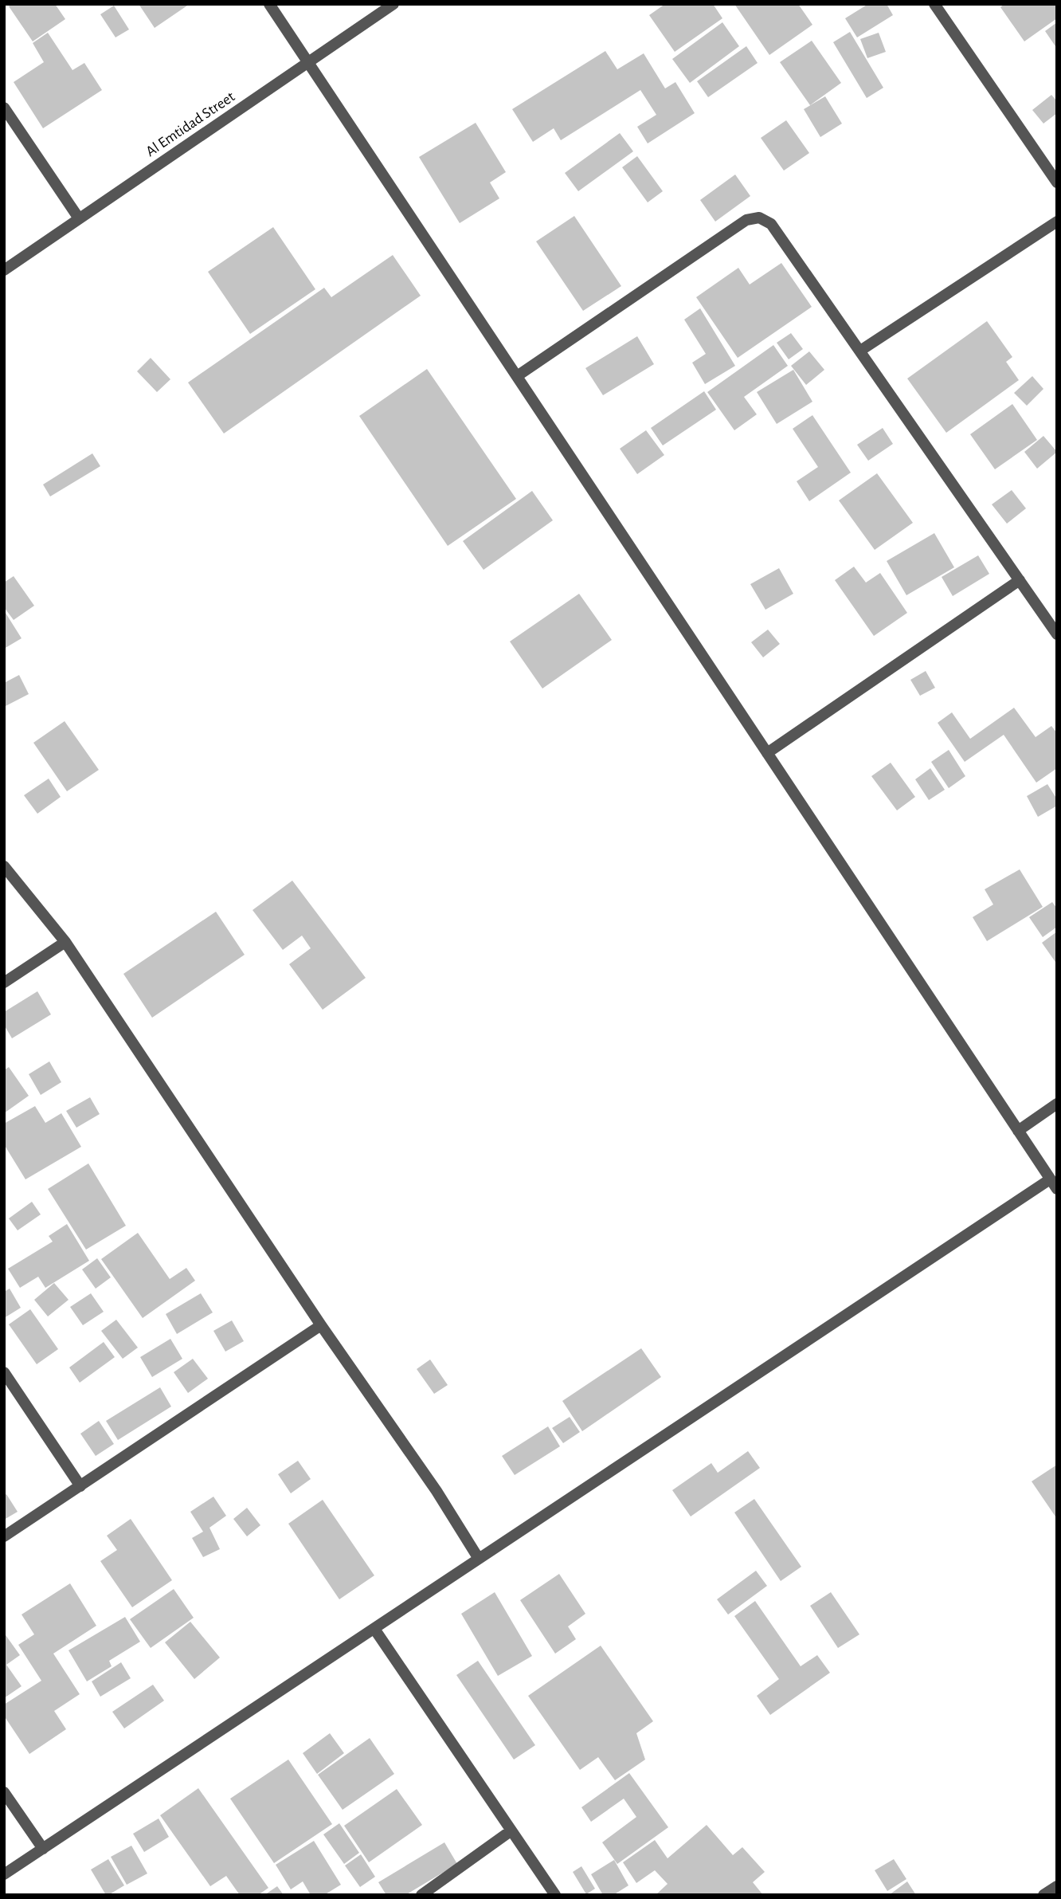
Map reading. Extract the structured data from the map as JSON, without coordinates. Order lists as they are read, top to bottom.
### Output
{
  "streets": {
    "street": ["Al Emtidad Street"]
  }
}
